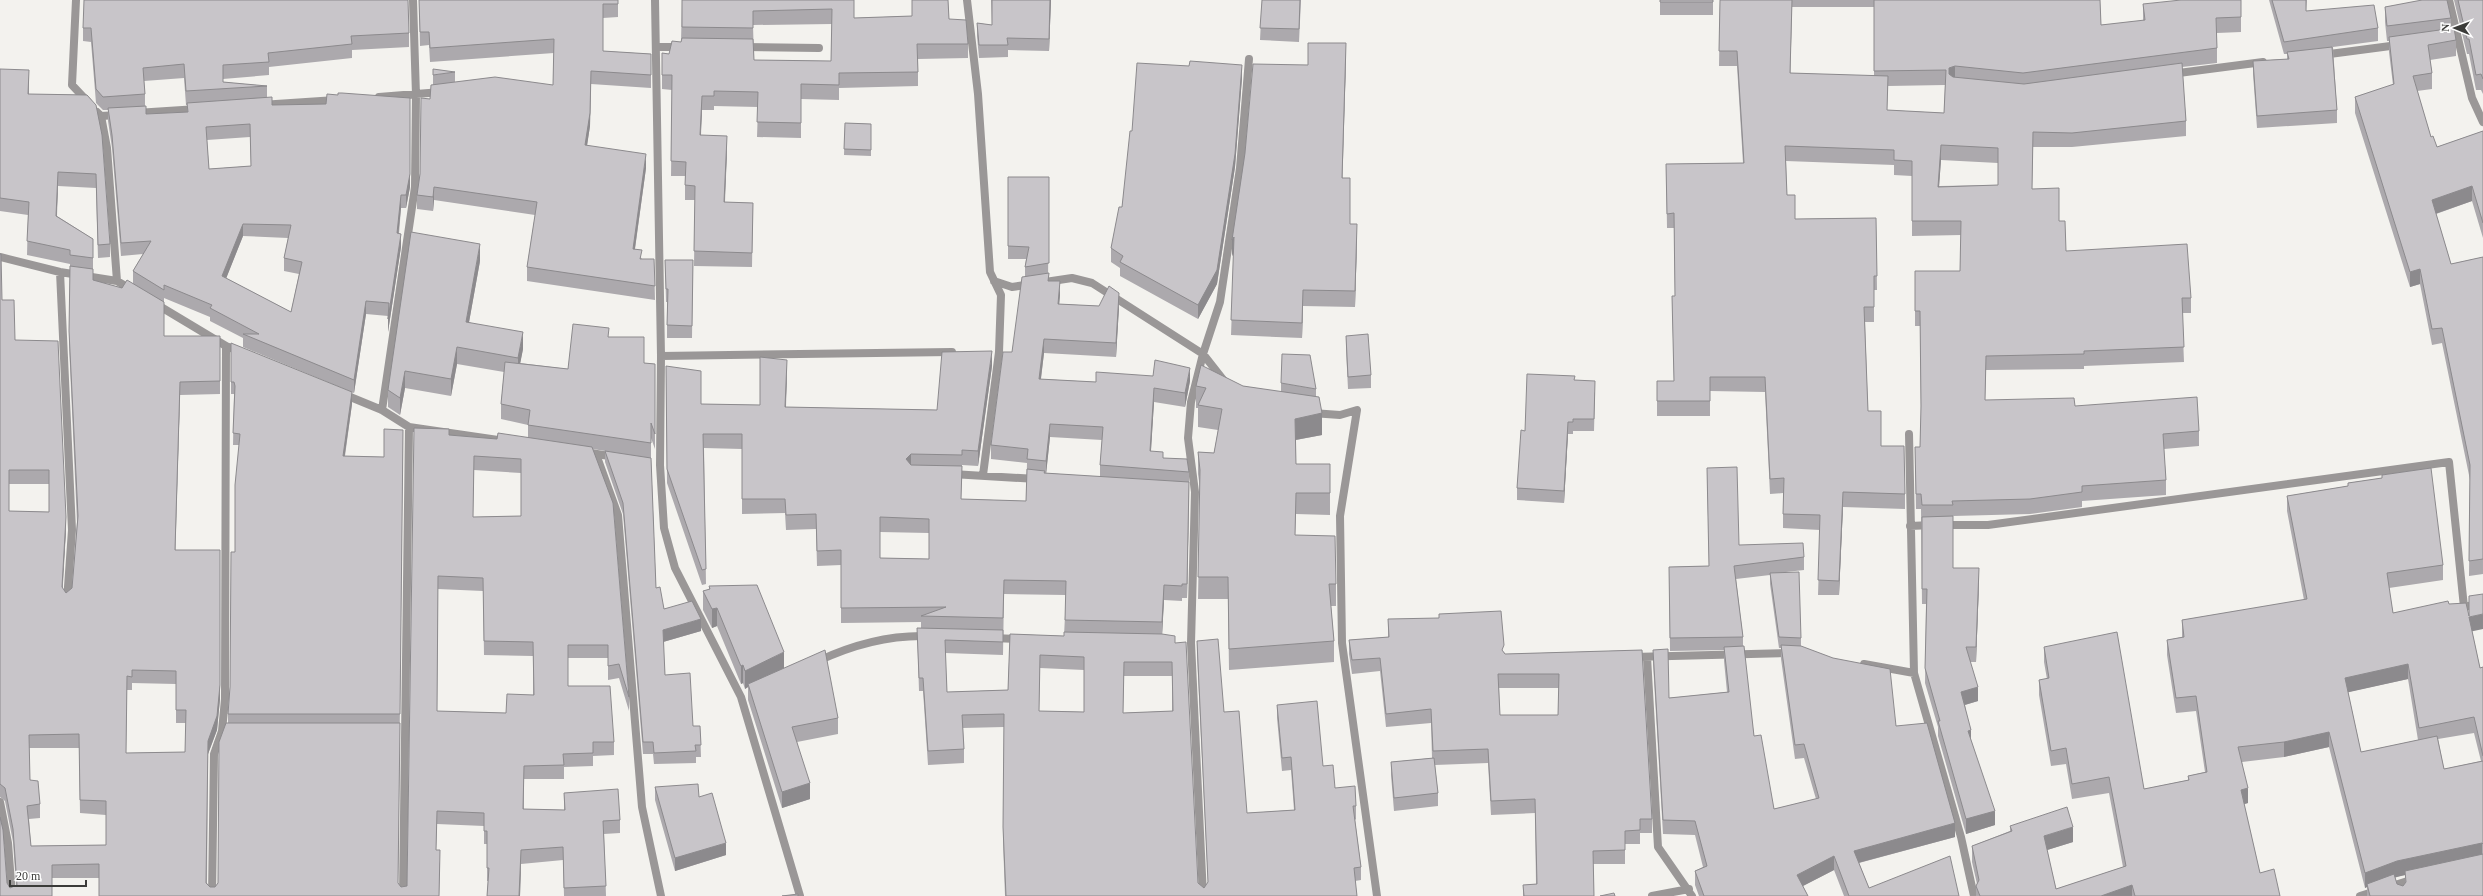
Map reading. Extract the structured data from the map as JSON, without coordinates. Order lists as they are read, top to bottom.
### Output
{
  "scale_bar": "20 m",
  "north": "left"
}
